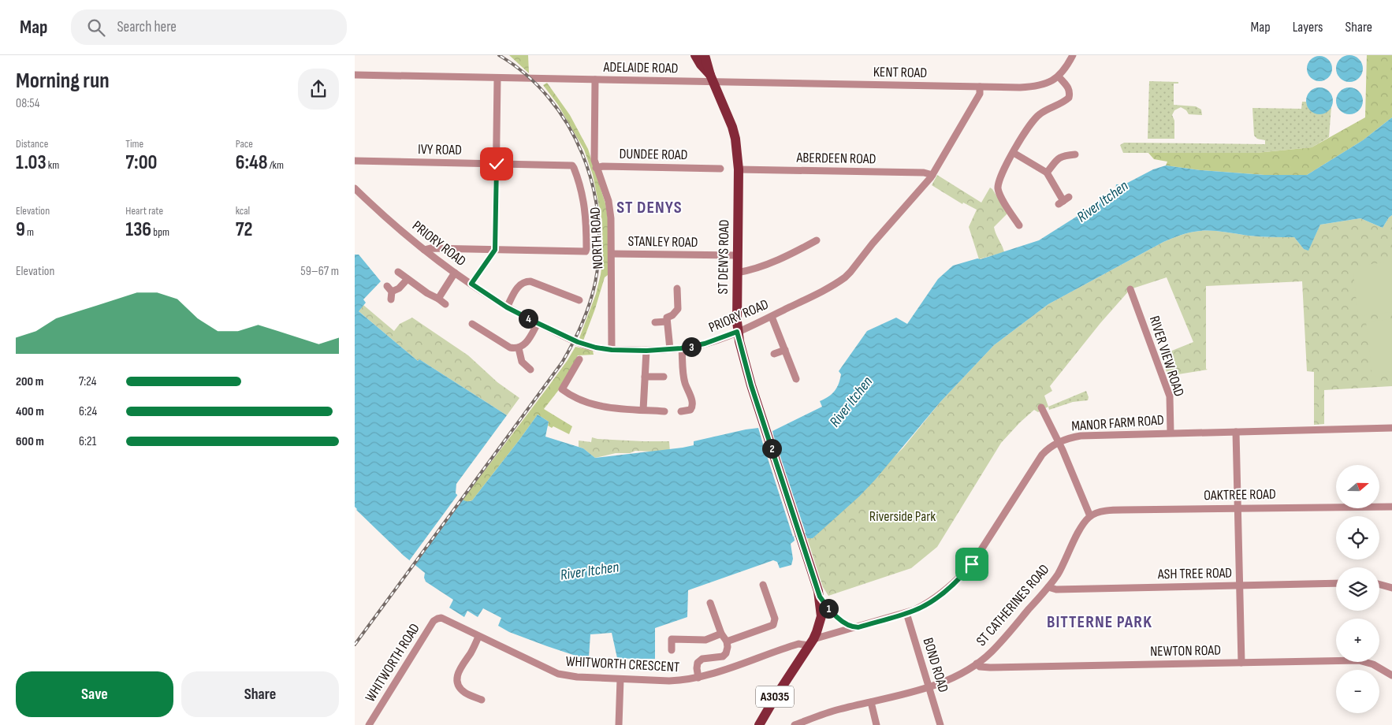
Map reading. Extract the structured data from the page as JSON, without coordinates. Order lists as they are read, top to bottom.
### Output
{
  "streets": {
    "main road": ["ST DENYS ROAD", "A3035"],
    "street": [
      "ADELAIDE ROAD",
      "KENT ROAD",
      "IVY ROAD",
      "DUNDEE ROAD",
      "ABERDEEN ROAD",
      "NORTH ROAD",
      "STANLEY ROAD",
      "PRIORY ROAD",
      "RIVER VIEW ROAD",
      "MANOR FARM ROAD",
      "OAKTREE ROAD",
      "ASH TREE ROAD",
      "ST CATHERINES ROAD",
      "NEWTON ROAD",
      "WHITWORTH ROAD",
      "WHITWORTH CRESCENT",
      "BOND ROAD"
    ]
  },
  "crossings": [
    ["ADELAIDE ROAD", "KENT ROAD"],
    ["ADELAIDE ROAD", "NORTH ROAD"],
    ["ADELAIDE ROAD", "ST DENYS ROAD"],
    ["KENT ROAD", "PRIORY ROAD"],
    ["KENT ROAD", "ST DENYS ROAD"],
    ["DUNDEE ROAD", "NORTH ROAD"],
    ["ABERDEEN ROAD", "PRIORY ROAD"],
    ["ABERDEEN ROAD", "ST DENYS ROAD"],
    ["NORTH ROAD", "STANLEY ROAD"],
    ["NORTH ROAD", "PRIORY ROAD"],
    ["STANLEY ROAD", "ST DENYS ROAD"],
    ["PRIORY ROAD", "ST DENYS ROAD"],
    ["ST DENYS ROAD", "A3035"],
    ["RIVER VIEW ROAD", "MANOR FARM ROAD"],
    ["MANOR FARM ROAD", "WHITWORTH CRESCENT"],
    ["MANOR FARM ROAD", "BOND ROAD"],
    ["MANOR FARM ROAD", "A3035"],
    ["OAKTREE ROAD", "ST CATHERINES ROAD"],
    ["ASH TREE ROAD", "ST CATHERINES ROAD"],
    ["ST CATHERINES ROAD", "NEWTON ROAD"],
    ["ST CATHERINES ROAD", "BOND ROAD"],
    ["WHITWORTH ROAD", "WHITWORTH CRESCENT"],
    ["WHITWORTH CRESCENT", "A3035"]
  ],
  "districts": ["ST DENYS", "BITTERNE PARK"],
  "water": ["River Itchen"],
  "parks": ["Riverside Park"],
  "north": "right",
  "page": {
    "header": "Map",
    "search": "Search here",
    "nav": ["Map", "Layers", "Share"],
    "heading": ["Morning run", "08:54"],
    "stats": [
      ["Distance", "1.03 km"],
      ["Time", "7:00"],
      ["Pace", "6:48 /km"],
      ["Elevation", "9 m"],
      ["Heart rate", "136 bpm"],
      ["kcal", "72"]
    ],
    "chart": ["Elevation", "59–67 m"],
    "pins": [
      "4",
      "3",
      "2",
      "1"
    ],
    "list": [
      {
        "name": "200 m",
        "note": "7:24"
      },
      {
        "name": "400 m",
        "note": "6:24"
      },
      {
        "name": "600 m",
        "note": "6:21"
      }
    ],
    "map_buttons": ["+", "−"],
    "buttons": ["Save", "Share"]
  }
}
